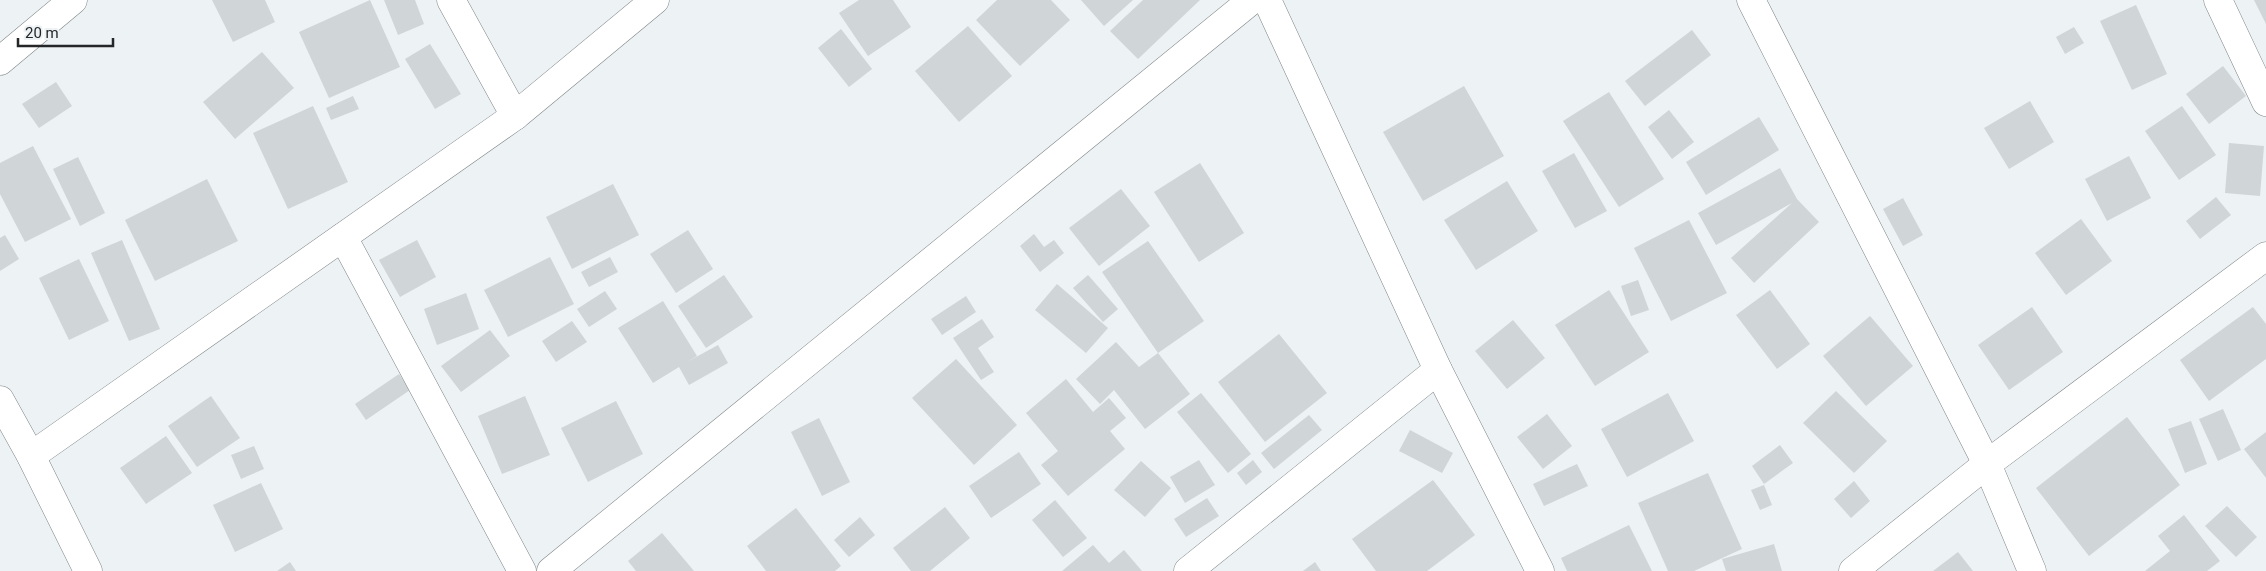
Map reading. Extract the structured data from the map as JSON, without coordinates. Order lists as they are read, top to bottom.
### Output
{
  "scale_bar": "20 m"
}
